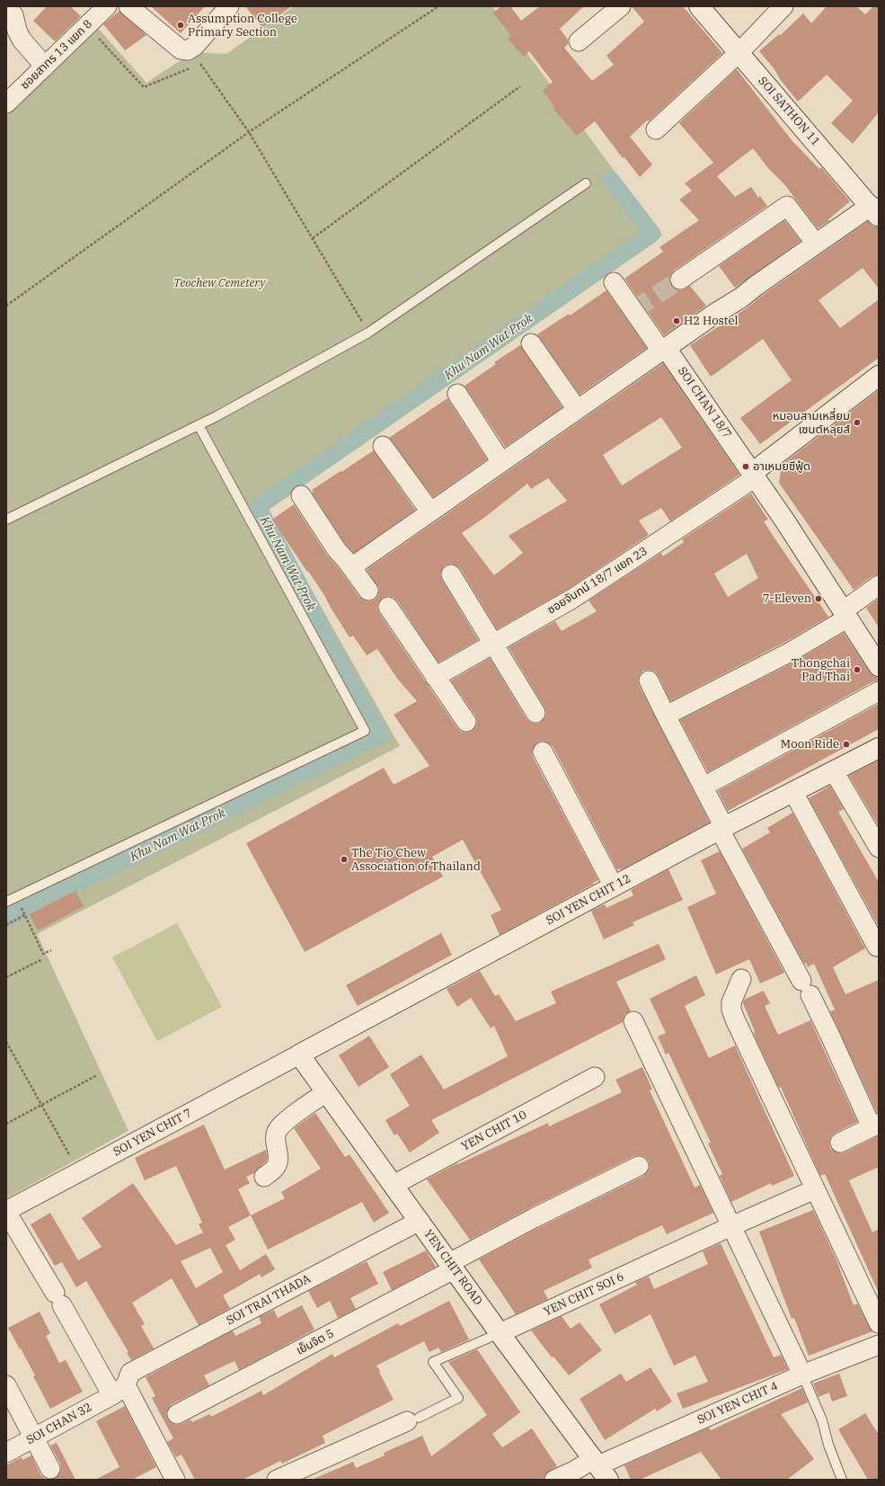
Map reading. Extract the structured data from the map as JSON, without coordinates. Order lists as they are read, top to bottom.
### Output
{
  "streets": {
    "street": [
      "ซอยสาทร 13 แยก 8",
      "SOI SATHON 11",
      "SOI CHAN 18/7",
      "ซอยจันทน์ 18/7 แยก 23",
      "SOI YEN CHIT 12",
      "YEN CHIT 10",
      "SOI YEN CHIT 7",
      "YEN CHIT ROAD",
      "YEN CHIT SOI 6",
      "SOI TRAI THADA",
      "เย็นจิต 5",
      "SOI YEN CHIT 4",
      "SOI CHAN 32"
    ]
  },
  "crossings": [
    ["SOI CHAN 18/7", "ซอยจันทน์ 18/7 แยก 23"],
    ["SOI YEN CHIT 12", "SOI YEN CHIT 7"],
    ["SOI YEN CHIT 12", "YEN CHIT ROAD"],
    ["YEN CHIT 10", "YEN CHIT ROAD"],
    ["SOI YEN CHIT 7", "YEN CHIT ROAD"],
    ["YEN CHIT ROAD", "YEN CHIT SOI 6"],
    ["YEN CHIT ROAD", "SOI TRAI THADA"],
    ["YEN CHIT ROAD", "เย็นจิต 5"],
    ["YEN CHIT ROAD", "SOI YEN CHIT 4"],
    ["SOI TRAI THADA", "SOI CHAN 32"]
  ],
  "water": ["Khu Nam Wat Prok"],
  "parks": ["Teochew Cemetery"],
  "places": [
    "Assumption College Primary Section",
    "H2 Hostel",
    "หมอนสามเหลี่ยม เซนต์หลุยส์",
    "อาเหมยซีฟู้ด",
    "7-Eleven",
    "Thongchai Pad Thai",
    "Moon Ride",
    "The Tio Chew Association of Thailand"
  ]
}
